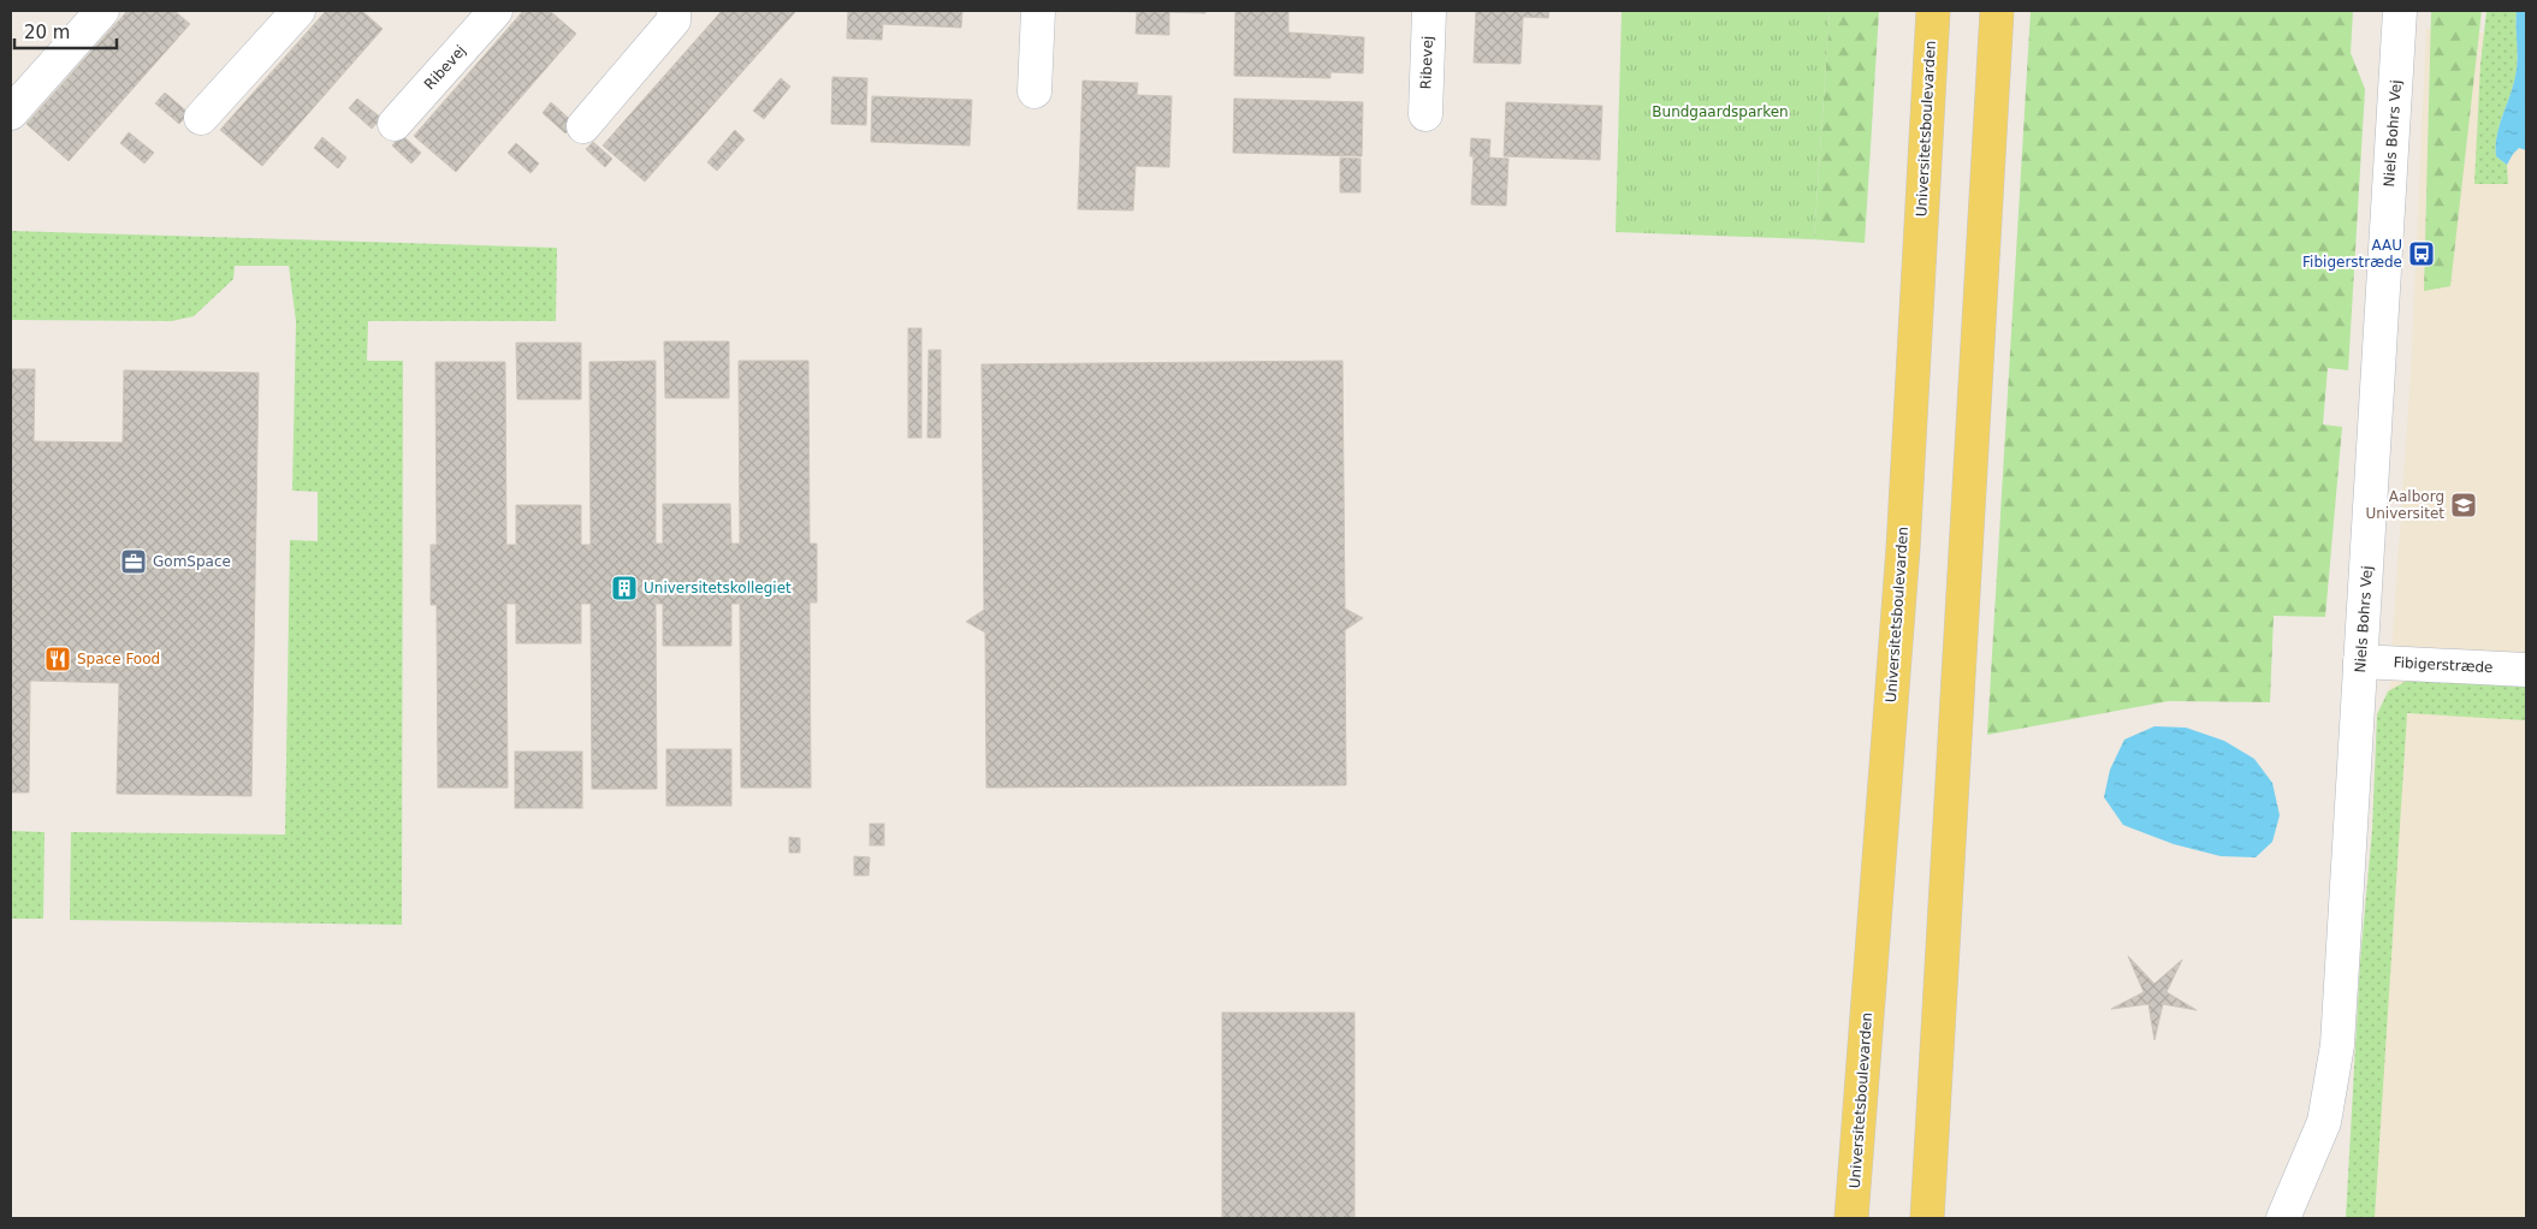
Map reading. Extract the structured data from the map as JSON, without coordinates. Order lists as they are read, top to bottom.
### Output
{
  "streets": {
    "main road": ["Universitetsboulevarden"],
    "street": ["Ribevej", "Niels Bohrs Vej", "Fibigerstræde"]
  },
  "crossings": [
    ["Niels Bohrs Vej", "Fibigerstræde"]
  ],
  "parks": ["Bundgaardsparken"],
  "places": {
    "bus stop": ["AAU Fibigerstræde"],
    "school or university": ["Aalborg Universitet"],
    "office": ["GomSpace"],
    "building": ["Universitetskollegiet"],
    "restaurant": ["Space Food"]
  },
  "scale_bar": "20 m"
}
